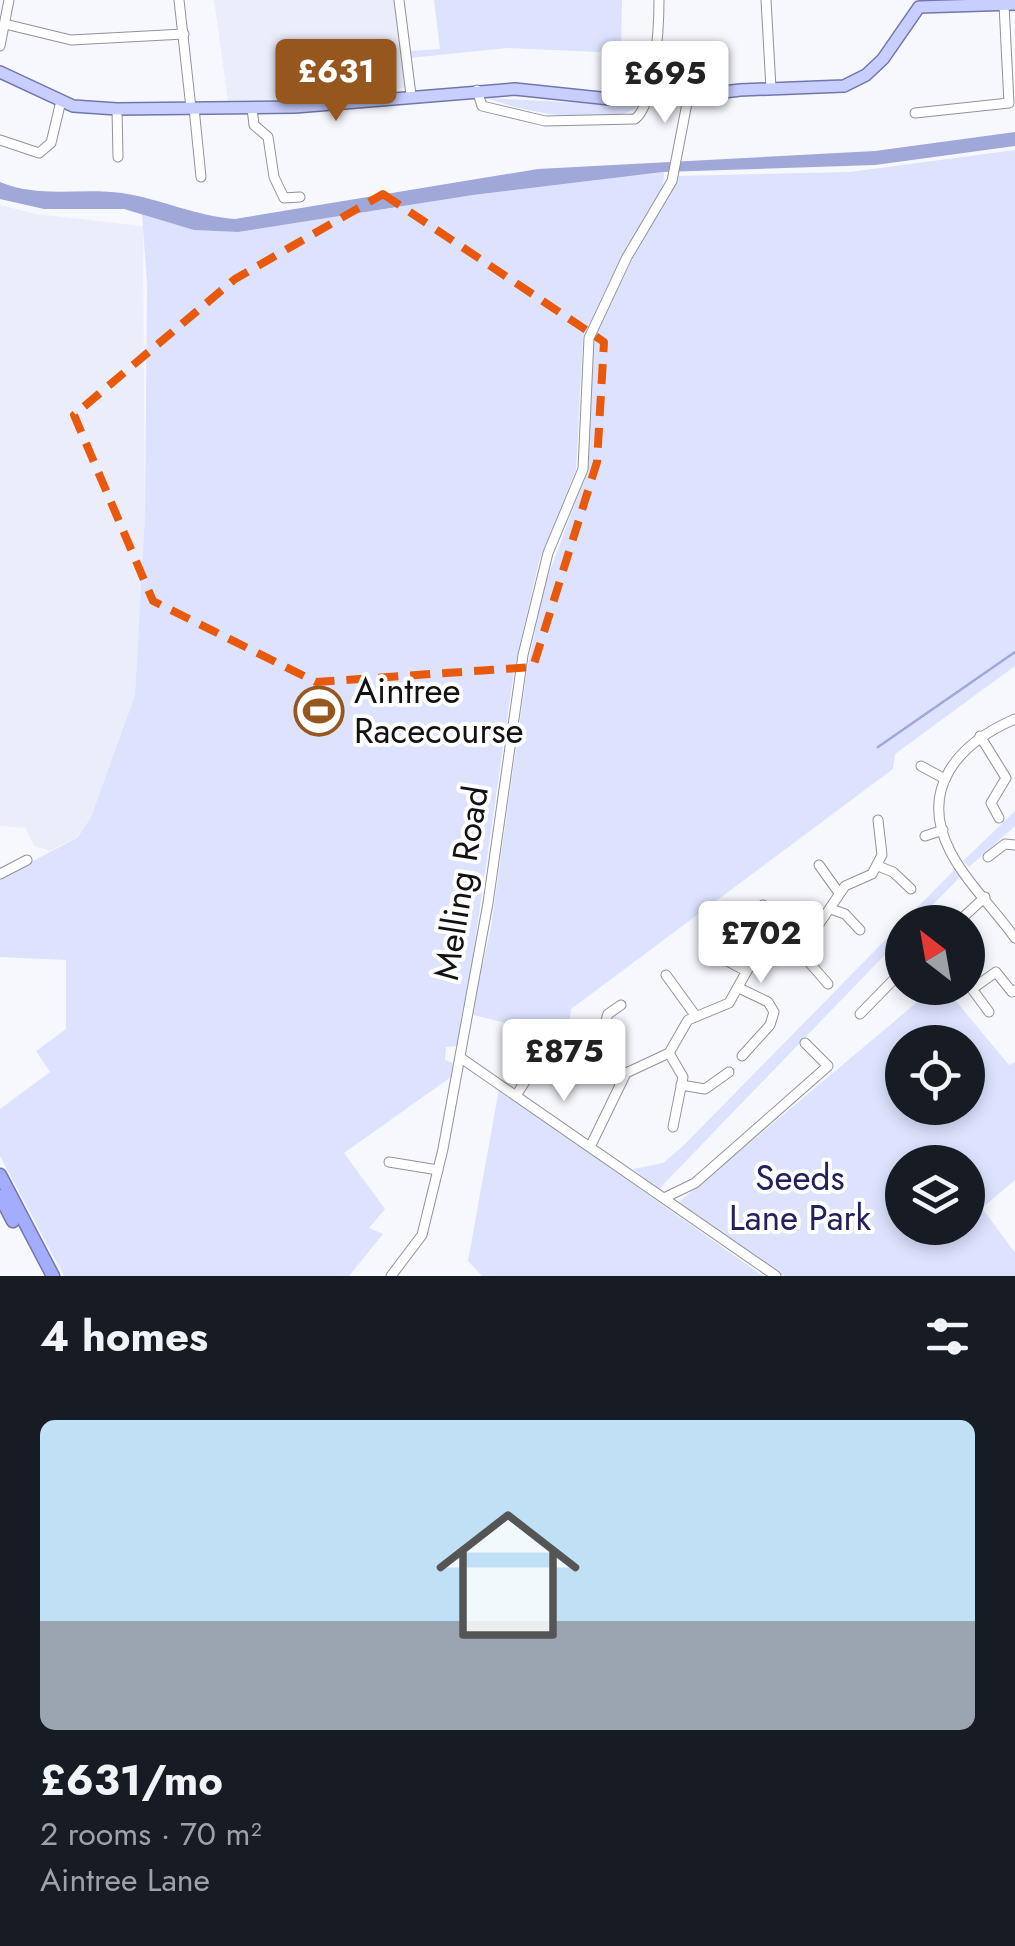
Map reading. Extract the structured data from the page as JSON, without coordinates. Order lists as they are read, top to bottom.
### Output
{
  "streets": {
    "street": ["Melling Road"]
  },
  "parks": ["Seeds Lane Park"],
  "places": {
    "sports": ["Aintree Racecourse"]
  },
  "north": "top left",
  "page": {
    "price": [
      "£631",
      "£695",
      "£702",
      "£875"
    ],
    "heading": "4 homes",
    "list": [
      {
        "name": "£631/mo",
        "note": "2 rooms · 70 m² · Aintree Lane"
      }
    ]
  }
}
